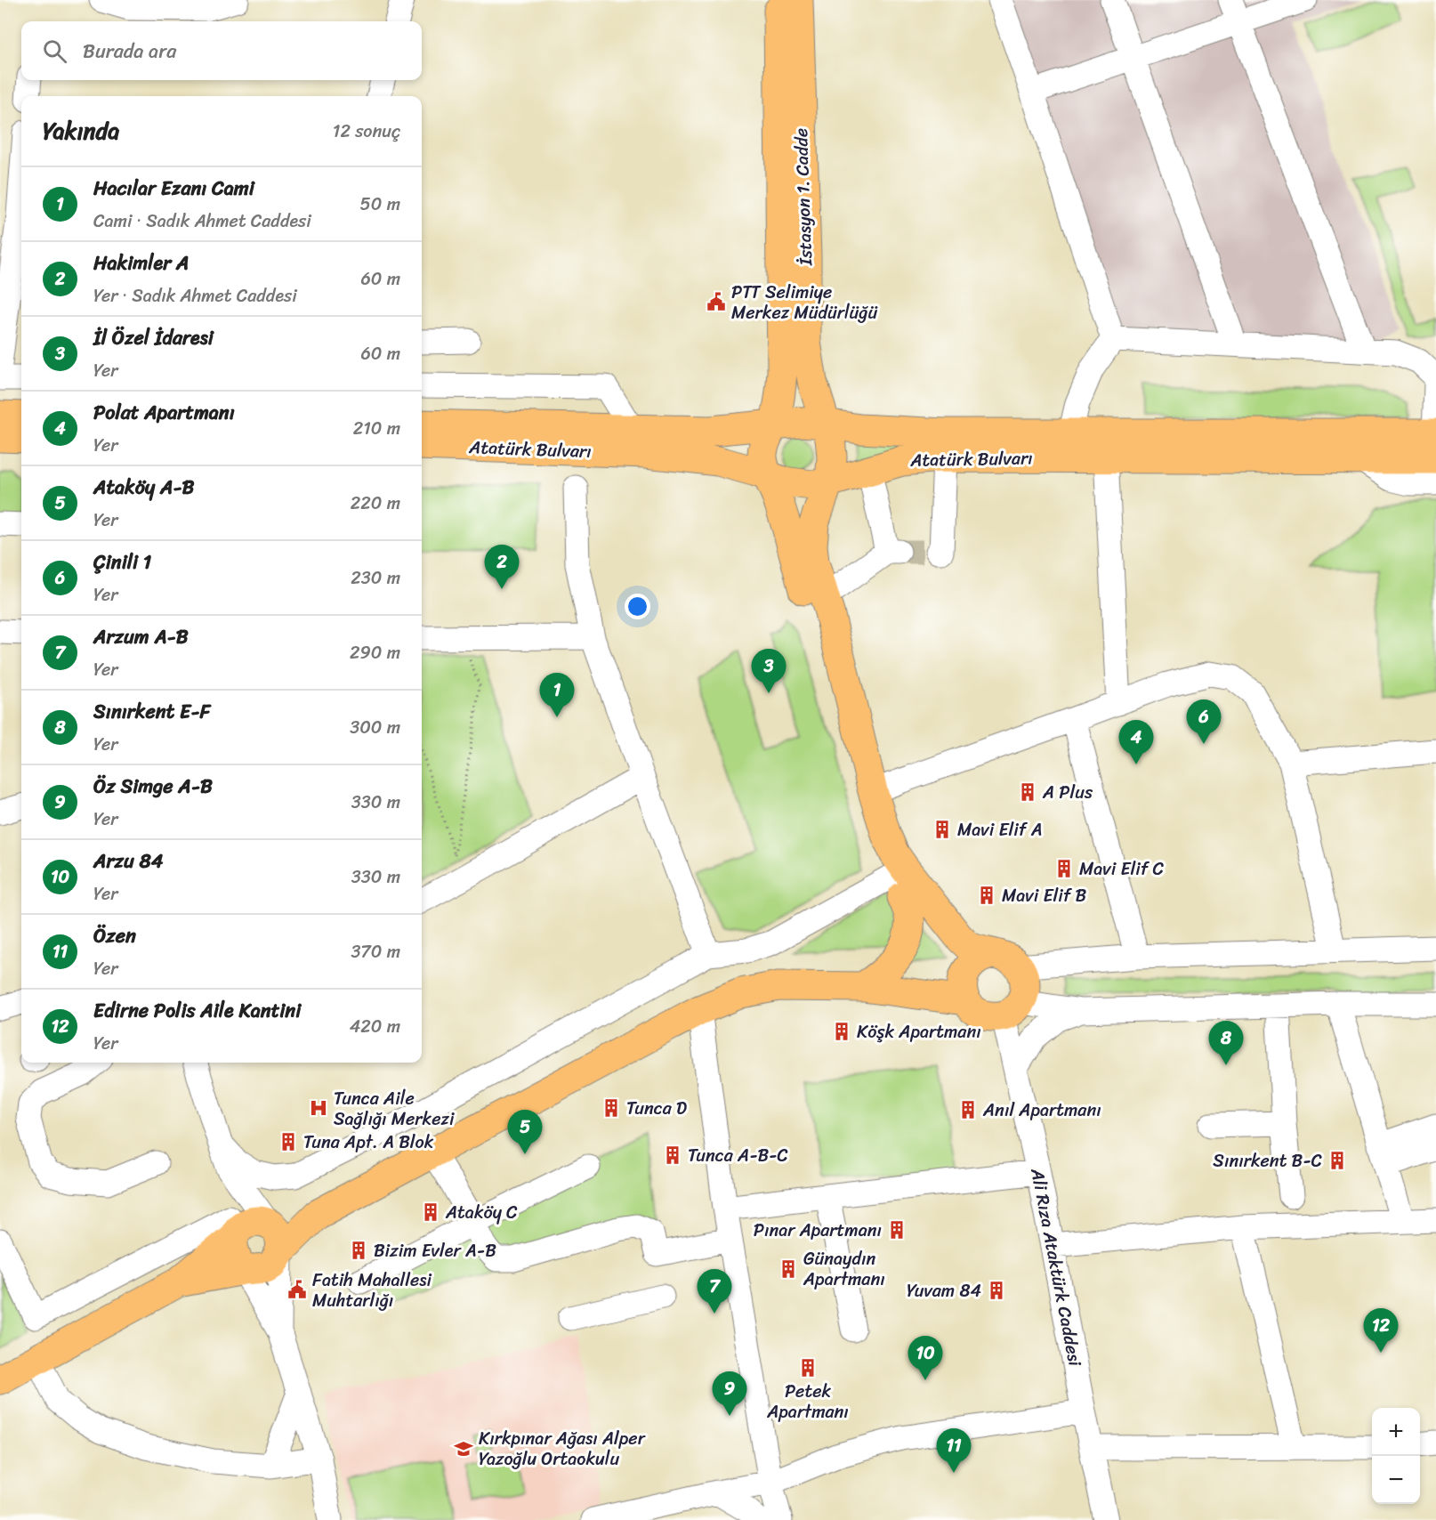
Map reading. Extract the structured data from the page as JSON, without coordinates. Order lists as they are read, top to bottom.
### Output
{
  "streets": {
    "main road": ["İstasyon 1. Cadde", "Atatürk Bulvarı"],
    "street": ["Ali Rıza Ataktürk Caddesi"]
  },
  "crossings": [
    ["İstasyon 1. Cadde", "Atatürk Bulvarı"]
  ],
  "places": {
    "public building": ["PTT Selimiye Merkez Müdürlüğü", "Fatih Mahallesi Muhtarlığı"],
    "building": [
      "A Plus",
      "Mavi Elif A",
      "Mavi Elif C",
      "Mavi Elif B",
      "Köşk Apartmanı",
      "Tunca D",
      "Anıl Apartmanı",
      "Tuna Apt. A Blok",
      "Tunca A-B-C",
      "Sınırkent B-C",
      "Ataköy C",
      "Pınar Apartmanı",
      "Bizim Evler A-B",
      "Günaydın Apartmanı",
      "Yuvam 84",
      "Petek Apartmanı"
    ],
    "hospital": ["Tunca Aile Sağlığı Merkezi"],
    "school or university": ["Kırkpınar Ağası Alper Yazoğlu Ortaokulu"]
  },
  "page": {
    "search": "Burada ara",
    "heading": ["Yakında", "12 sonuç"],
    "list": [
      {
        "mark": "1",
        "name": "Hacılar Ezanı Cami",
        "note": "Cami · Sadık Ahmet Caddesi",
        "value": "50 m"
      },
      {
        "mark": "2",
        "name": "Hakimler A",
        "note": "Yer · Sadık Ahmet Caddesi",
        "value": "60 m"
      },
      {
        "mark": "3",
        "name": "İl Özel İdaresi",
        "note": "Yer",
        "value": "60 m"
      },
      {
        "mark": "4",
        "name": "Polat Apartmanı",
        "note": "Yer",
        "value": "210 m"
      },
      {
        "mark": "5",
        "name": "Ataköy A-B",
        "note": "Yer",
        "value": "220 m"
      },
      {
        "mark": "6",
        "name": "Çinili 1",
        "note": "Yer",
        "value": "230 m"
      },
      {
        "mark": "7",
        "name": "Arzum A-B",
        "note": "Yer",
        "value": "290 m"
      },
      {
        "mark": "8",
        "name": "Sınırkent E-F",
        "note": "Yer",
        "value": "300 m"
      },
      {
        "mark": "9",
        "name": "Öz Simge A-B",
        "note": "Yer",
        "value": "330 m"
      },
      {
        "mark": "10",
        "name": "Arzu 84",
        "note": "Yer",
        "value": "330 m"
      },
      {
        "mark": "11",
        "name": "Özen",
        "note": "Yer",
        "value": "370 m"
      },
      {
        "mark": "12",
        "name": "Edirne Polis Aile Kantini",
        "note": "Yer",
        "value": "420 m"
      }
    ],
    "pins": [
      "2",
      "3",
      "1",
      "6",
      "4",
      "8",
      "5",
      "7",
      "12",
      "10",
      "9",
      "11"
    ],
    "map_buttons": ["+", "−"]
  }
}
